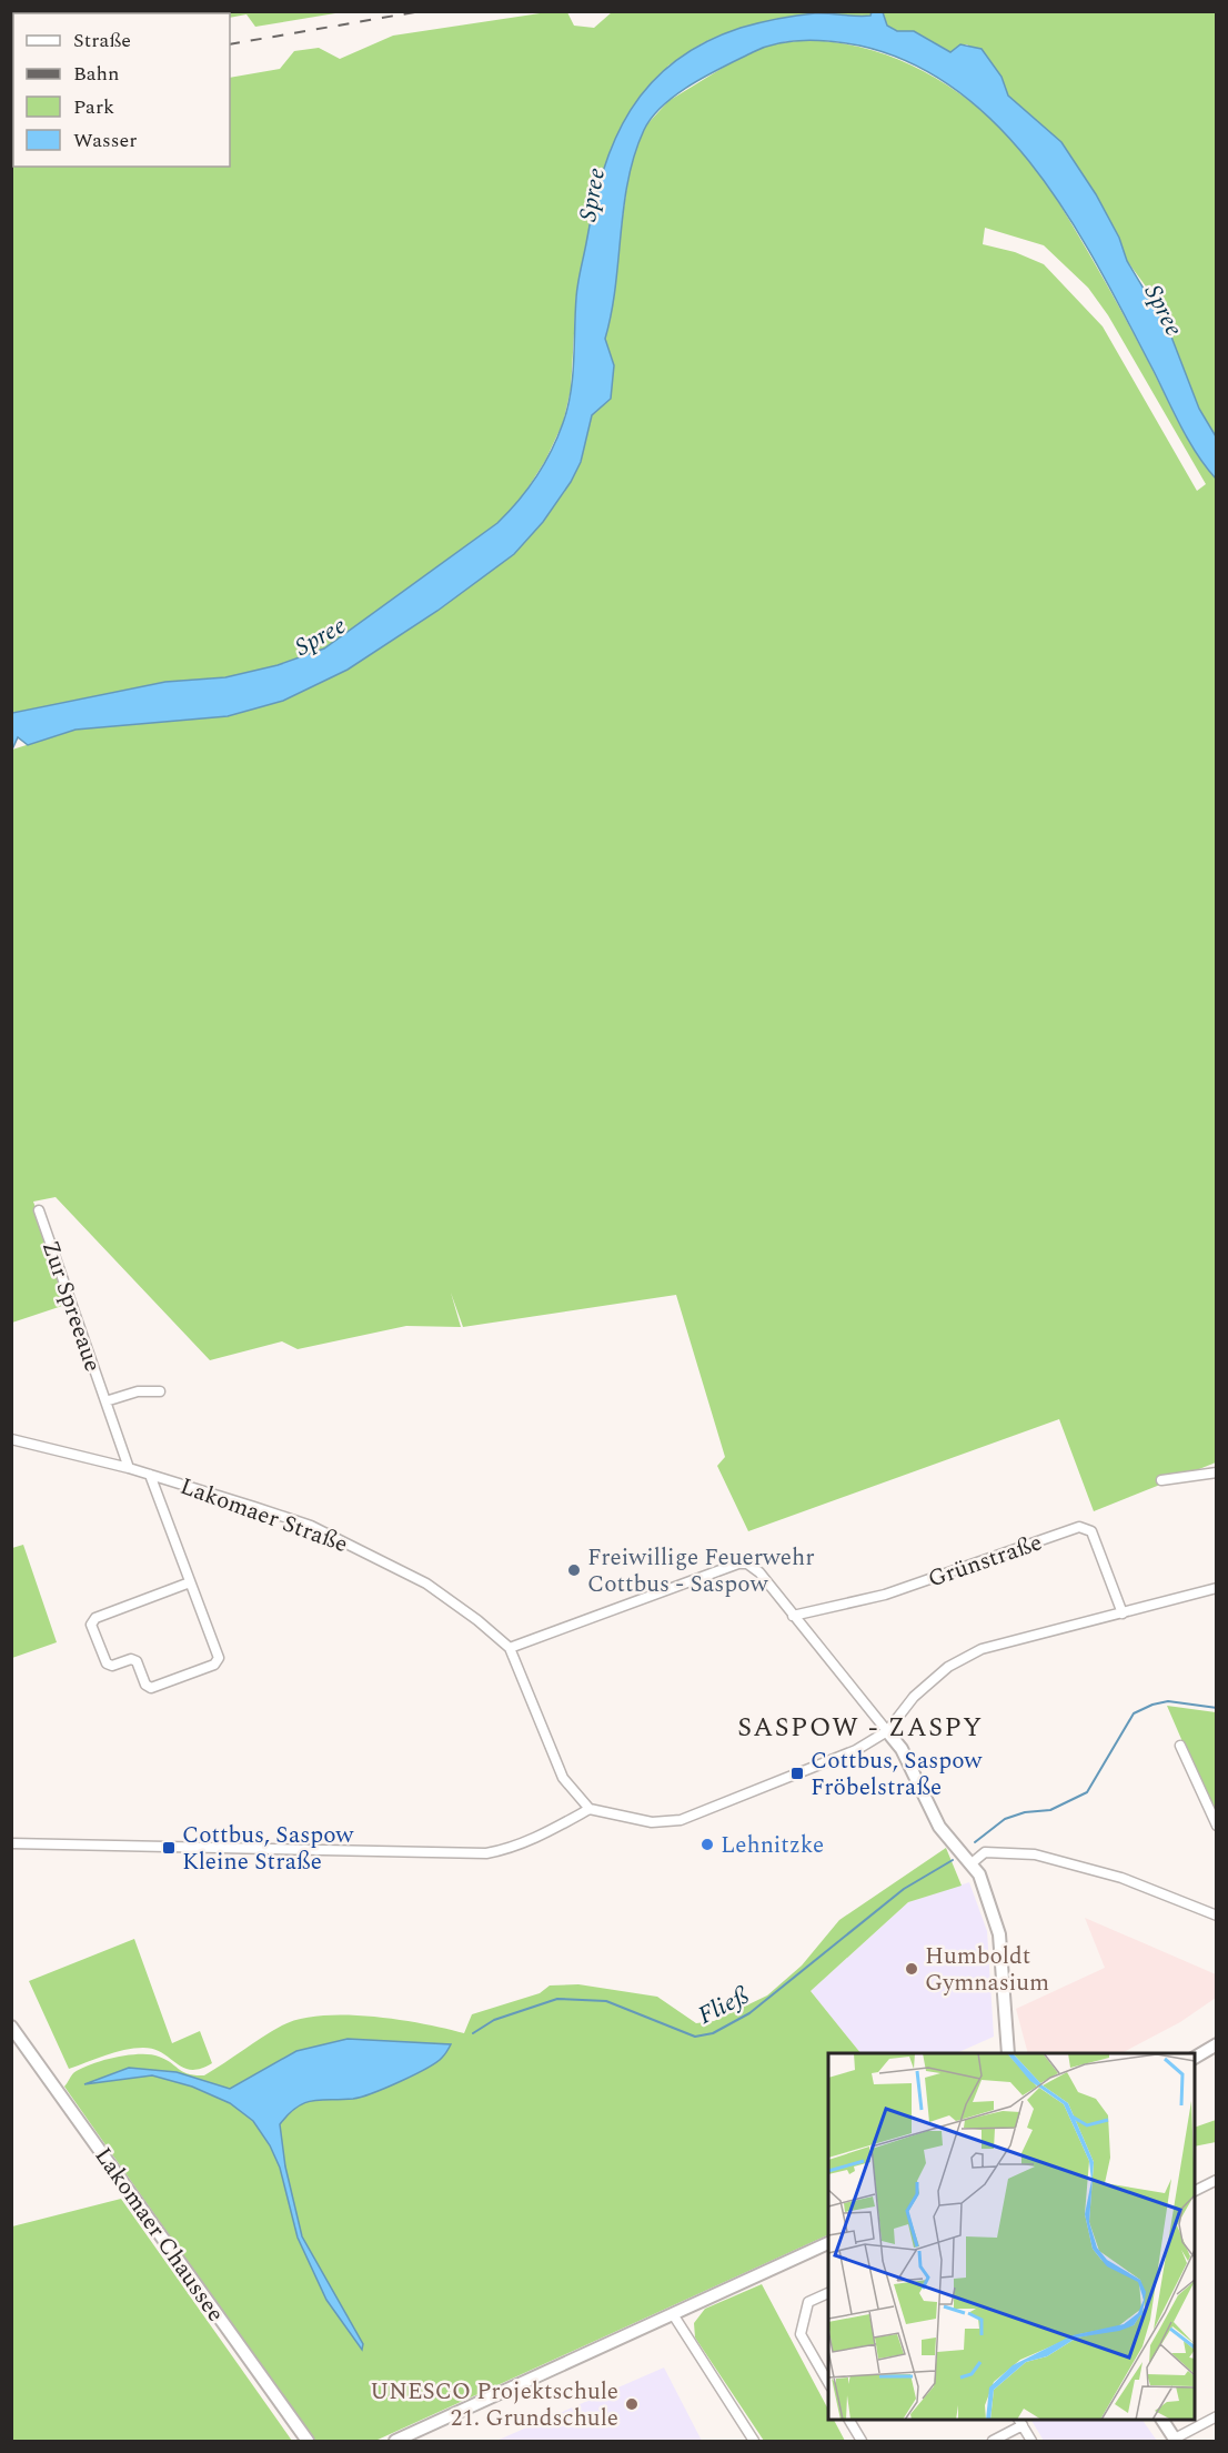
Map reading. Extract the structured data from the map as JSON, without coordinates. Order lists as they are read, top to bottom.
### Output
{
  "streets": {
    "street": [
      "Zur Spreeaue",
      "Lakomaer Straße",
      "Grünstraße",
      "Lakomaer Chaussee"
    ]
  },
  "crossings": [
    ["Zur Spreeaue", "Lakomaer Straße"]
  ],
  "districts": ["SASPOW - ZASPY"],
  "water": ["Spree", "Fließ"],
  "places": {
    "other": [
      "Freiwillige Feuerwehr Cottbus - Saspow",
      "Lehnitzke",
      "Humboldt Gymnasium",
      "UNESCO Projektschule 21. Grundschule"
    ],
    "transit": ["Cottbus, Saspow Fröbelstraße", "Cottbus, Saspow Kleine Straße"]
  },
  "legend": [
    "Straße",
    "Bahn",
    "Park",
    "Wasser"
  ]
}
